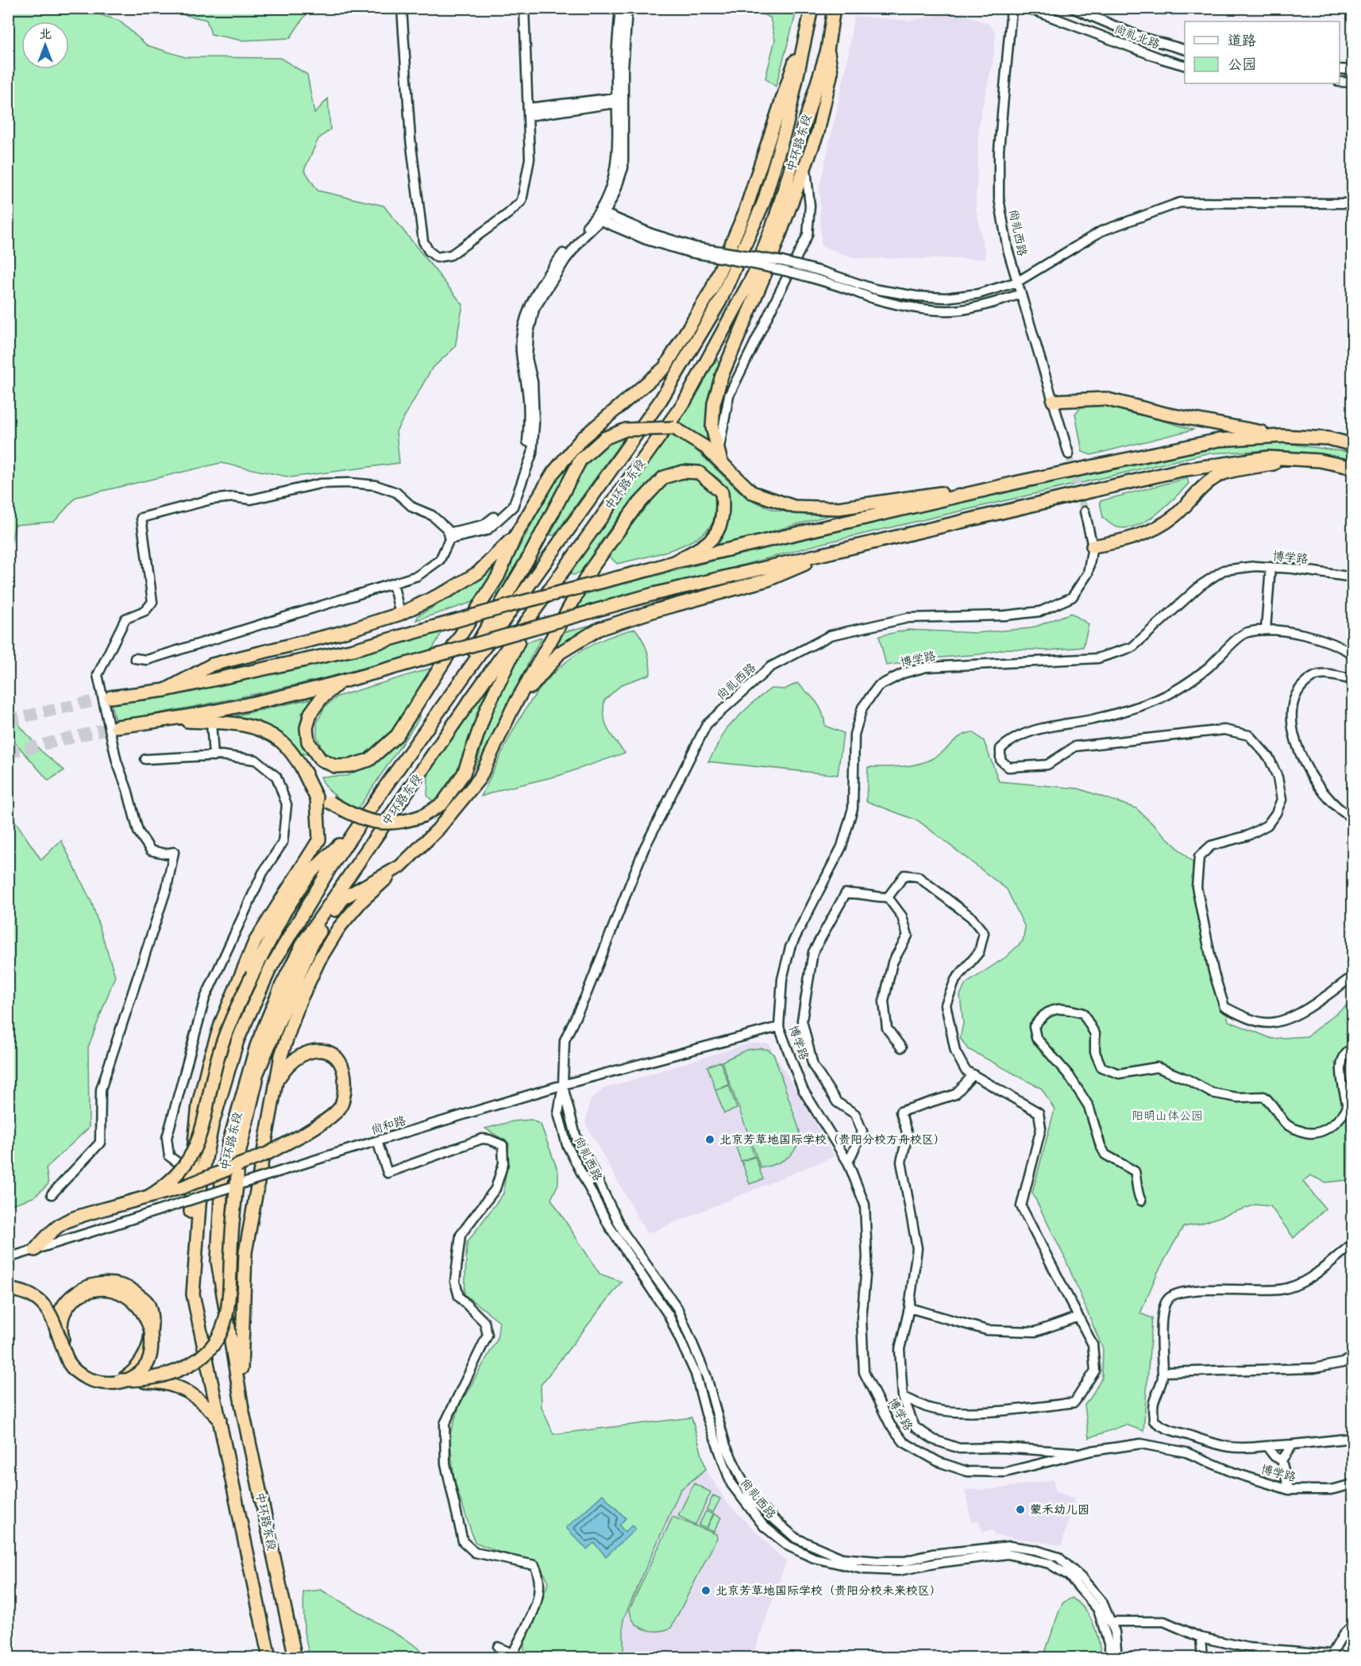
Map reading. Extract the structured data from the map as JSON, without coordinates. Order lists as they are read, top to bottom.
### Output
{
  "streets": {
    "highway": ["中环路东段"],
    "street": [
      "尚礼北路",
      "尚礼西路",
      "博学路",
      "尚和路"
    ]
  },
  "crossings": [
    ["尚礼西路", "尚和路"],
    ["博学路", "尚和路"]
  ],
  "parks": ["阳明山体公园"],
  "places": ["北京芳草地国际学校（贵阳分校方舟校区）", "蒙禾幼儿园", "北京芳草地国际学校（贵阳分校未来校区）"],
  "legend": ["道路", "公园"],
  "north": "top"
}
